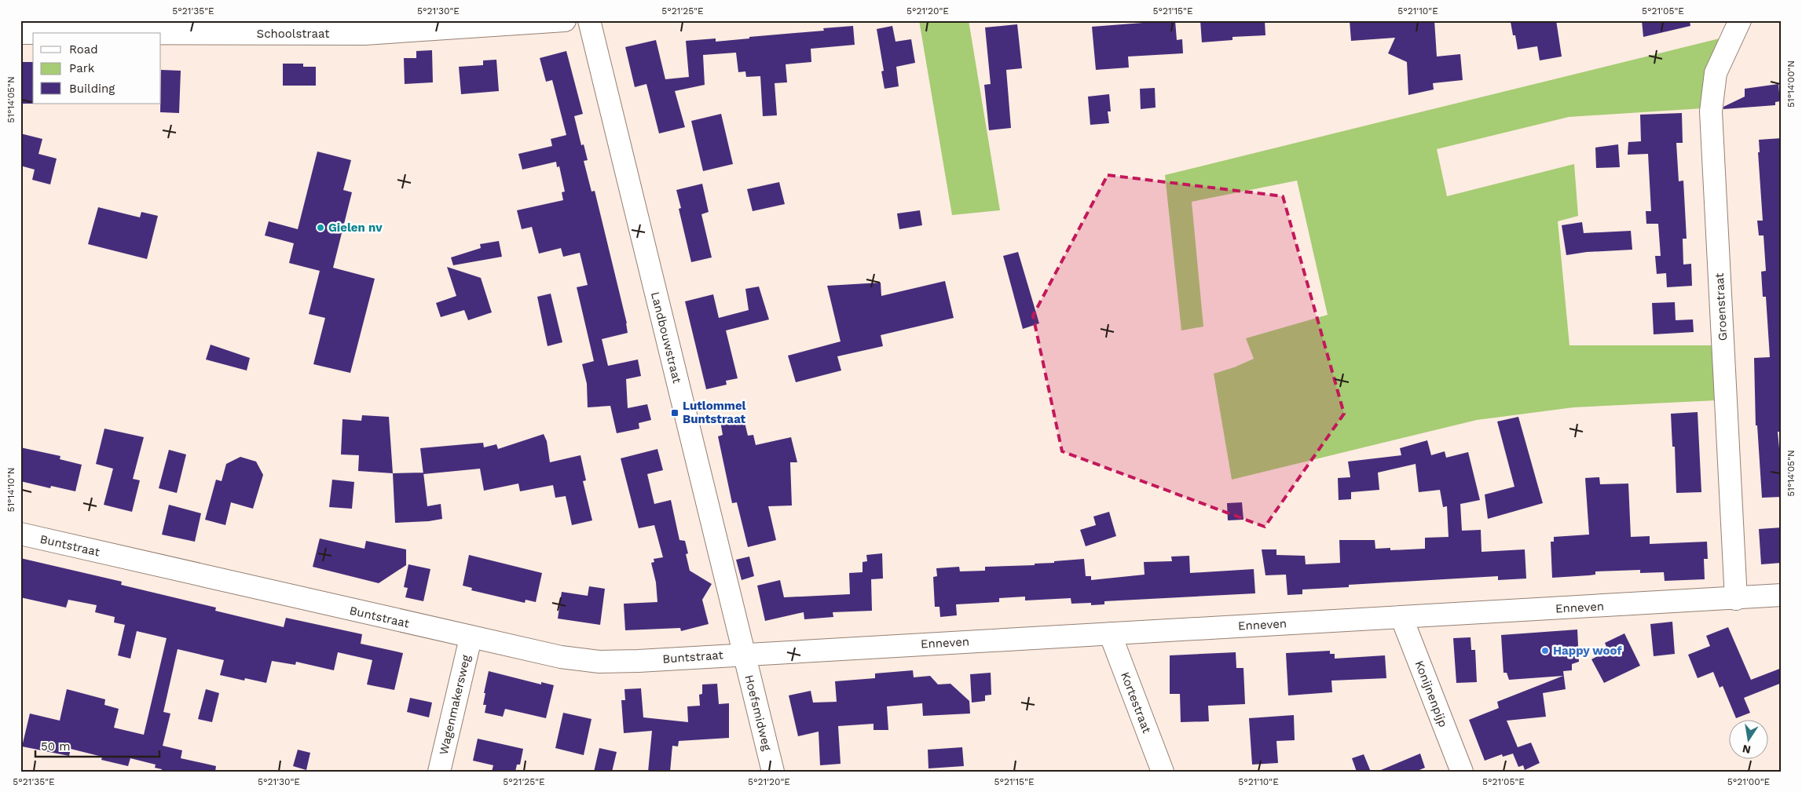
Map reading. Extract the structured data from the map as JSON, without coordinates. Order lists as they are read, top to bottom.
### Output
{
  "streets": {
    "street": [
      "Schoolstraat",
      "Groenstraat",
      "Landbouwstraat",
      "Buntstraat",
      "Enneven",
      "Konijnenpijp",
      "Kortestraat",
      "Wagenmakersweg",
      "Hoefsmidweg"
    ]
  },
  "crossings": [
    ["Groenstraat", "Enneven"],
    ["Landbouwstraat", "Buntstraat"],
    ["Landbouwstraat", "Enneven"],
    ["Landbouwstraat", "Hoefsmidweg"],
    ["Buntstraat", "Enneven"],
    ["Buntstraat", "Wagenmakersweg"],
    ["Buntstraat", "Hoefsmidweg"],
    ["Enneven", "Konijnenpijp"],
    ["Enneven", "Kortestraat"],
    ["Enneven", "Hoefsmidweg"]
  ],
  "places": {
    "other": ["Gielen nv", "Happy woof"],
    "transit": ["Lutlommel Buntstraat"]
  },
  "legend": ["Road", "Park", "Building"],
  "scale_bar": "50 m",
  "north": "bottom",
  "coordinates": [
    "5°21'35\"E",
    "5°21'30\"E",
    "5°21'25\"E",
    "5°21'20\"E",
    "5°21'15\"E",
    "5°21'10\"E",
    "5°21'05\"E",
    "51°14'00\"N",
    "51°14'05\"N",
    "51°14'10\"N",
    "5°21'00\"E"
  ]
}
